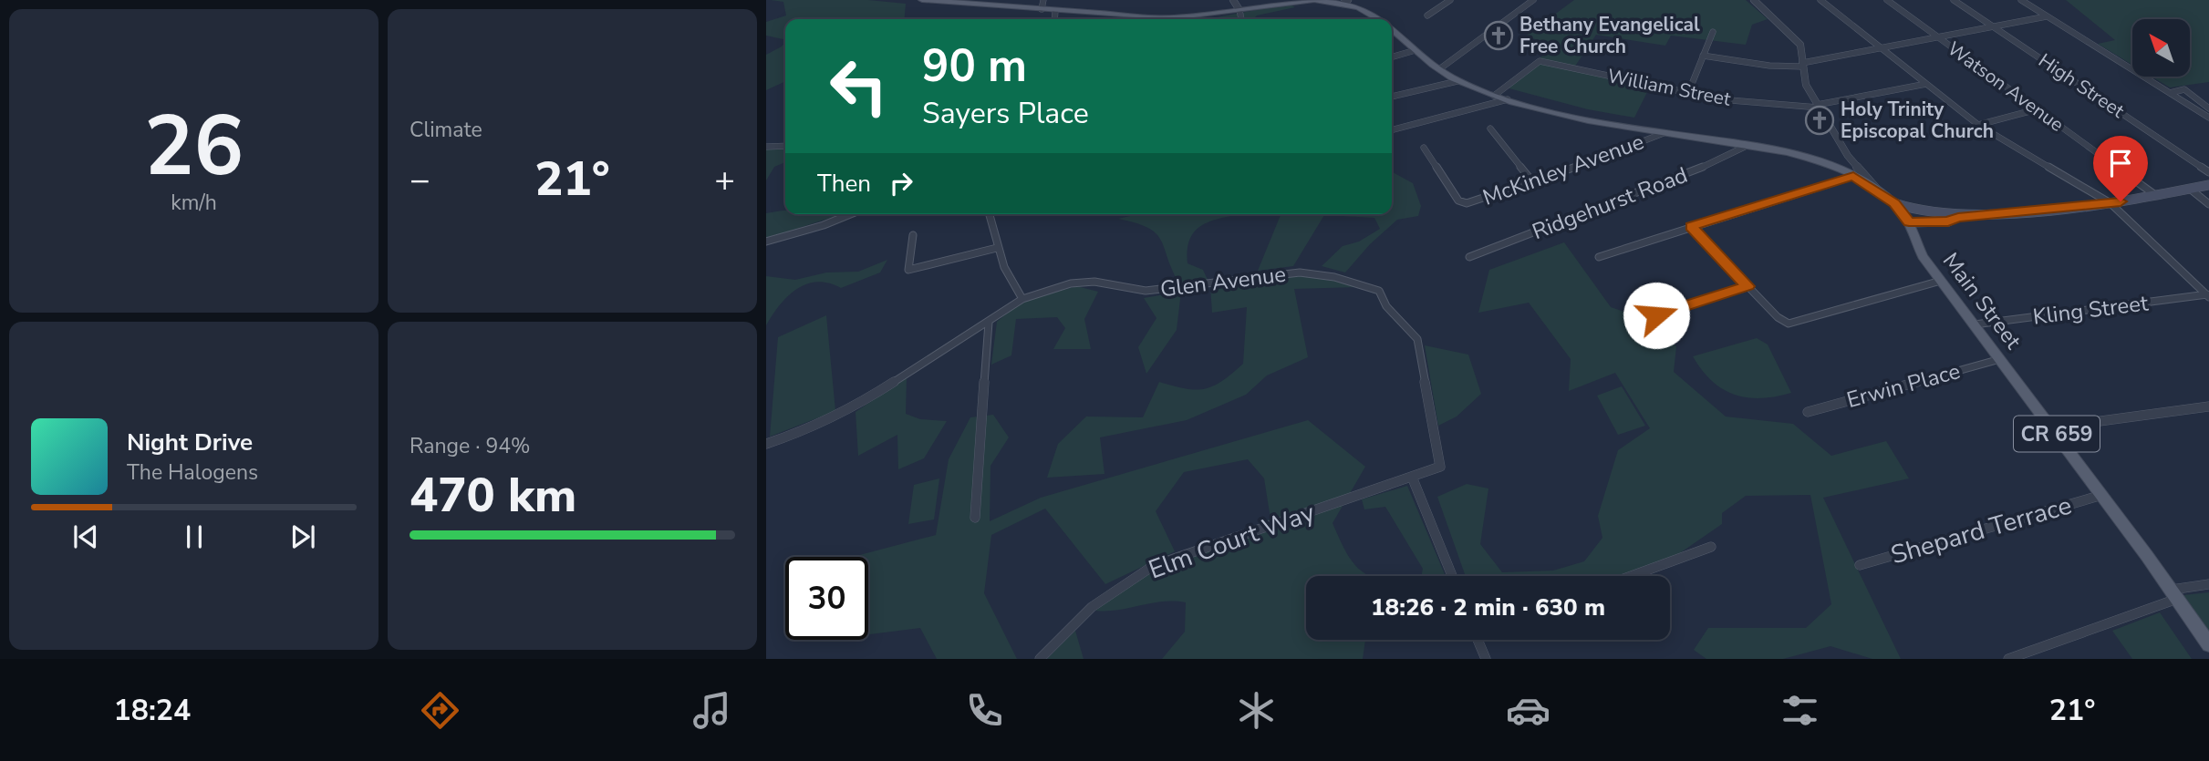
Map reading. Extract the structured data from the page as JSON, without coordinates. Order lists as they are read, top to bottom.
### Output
{
  "streets": {
    "main road": ["Main Street", "CR 659"],
    "street": [
      "High Street",
      "Watson Avenue",
      "William Street",
      "McKinley Avenue",
      "Ridgehurst Road",
      "Glen Avenue",
      "Kling Street",
      "Erwin Place",
      "Shepard Terrace",
      "Elm Court Way"
    ]
  },
  "crossings": [
    ["William Street", "Main Street"],
    ["McKinley Avenue", "Main Street"],
    ["Ridgehurst Road", "Main Street"],
    ["Glen Avenue", "Elm Court Way"],
    ["Main Street", "Kling Street"],
    ["Main Street", "Erwin Place"],
    ["Main Street", "Shepard Terrace"]
  ],
  "places": {
    "church": ["Bethany Evangelical Free Church", "Holy Trinity Episcopal Church"]
  },
  "north": "top left",
  "page": {
    "tile": [
      ["26", "km/h"],
      "Climate",
      ["Range · 94%", "470 km"]
    ],
    "turn": ["90 m", "Sayers Place"],
    "heat": ["−", "21°", "+"],
    "then": "Then",
    "song": ["Night Drive", "The Halogens"],
    "limit": "30",
    "trip": "18:26 · 2 min · 630 m",
    "tabs": ["18:24", "21°"]
  }
}
